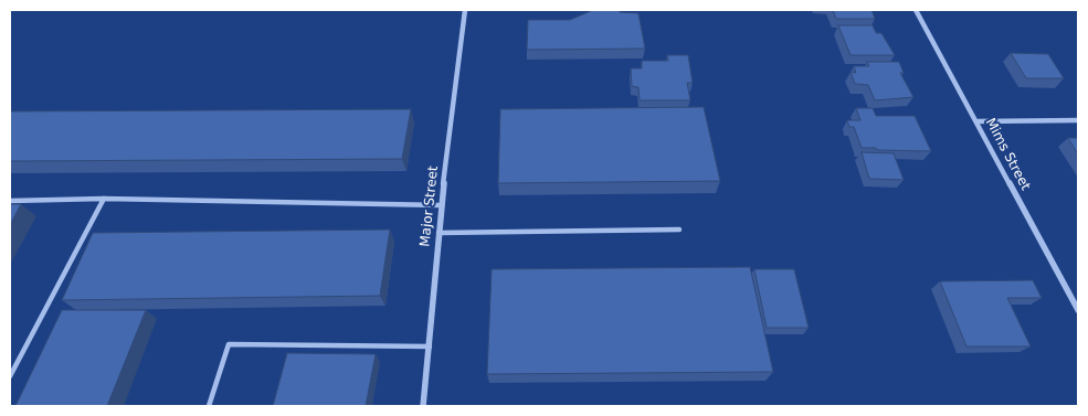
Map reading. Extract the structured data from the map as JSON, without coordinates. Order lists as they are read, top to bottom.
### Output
{
  "streets": {
    "street": ["Mims Street", "Major Street"]
  }
}
